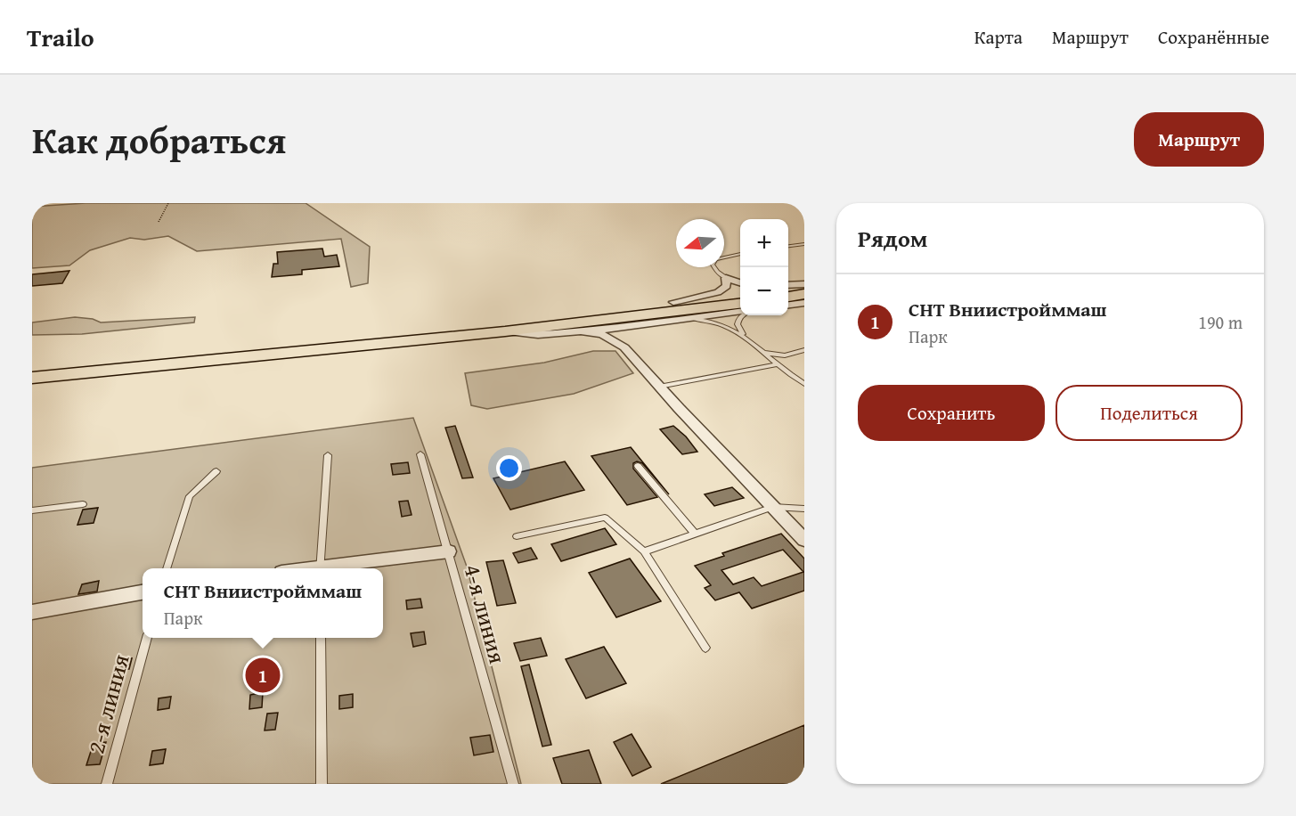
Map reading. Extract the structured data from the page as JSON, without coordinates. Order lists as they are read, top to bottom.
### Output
{
  "streets": {
    "lane": ["4-я линия", "2-я линия"]
  },
  "north": "left",
  "page": {
    "header": "Trailo",
    "nav": ["Карта", "Маршрут", "Сохранённые"],
    "title": "Как добраться",
    "buttons": [
      "Маршрут",
      ["Сохранить", "Поделиться"]
    ],
    "heading": "Рядом",
    "map_buttons": ["+", "−"],
    "list": [
      {
        "mark": "1",
        "name": "СНТ Вниистройммаш",
        "note": "Парк",
        "value": "190 m"
      }
    ],
    "popup": ["СНТ Вниистройммаш", "Парк"],
    "pins": "1"
  }
}
